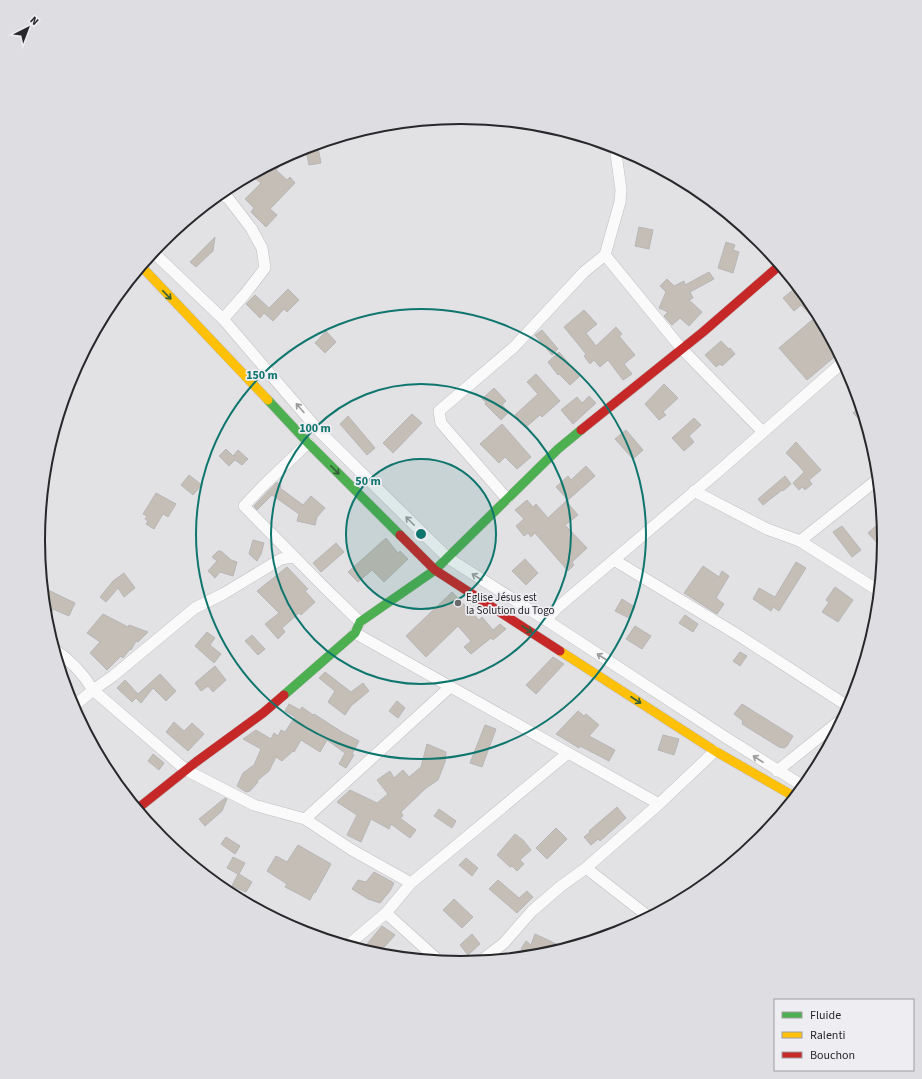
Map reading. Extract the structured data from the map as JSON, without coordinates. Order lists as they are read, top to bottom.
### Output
{
  "places": ["Eglise Jésus est la Solution du Togo"],
  "legend": ["Fluide", "Ralenti", "Bouchon"],
  "north": "top right",
  "rings": ["150 m", "100 m", "50 m"]
}
